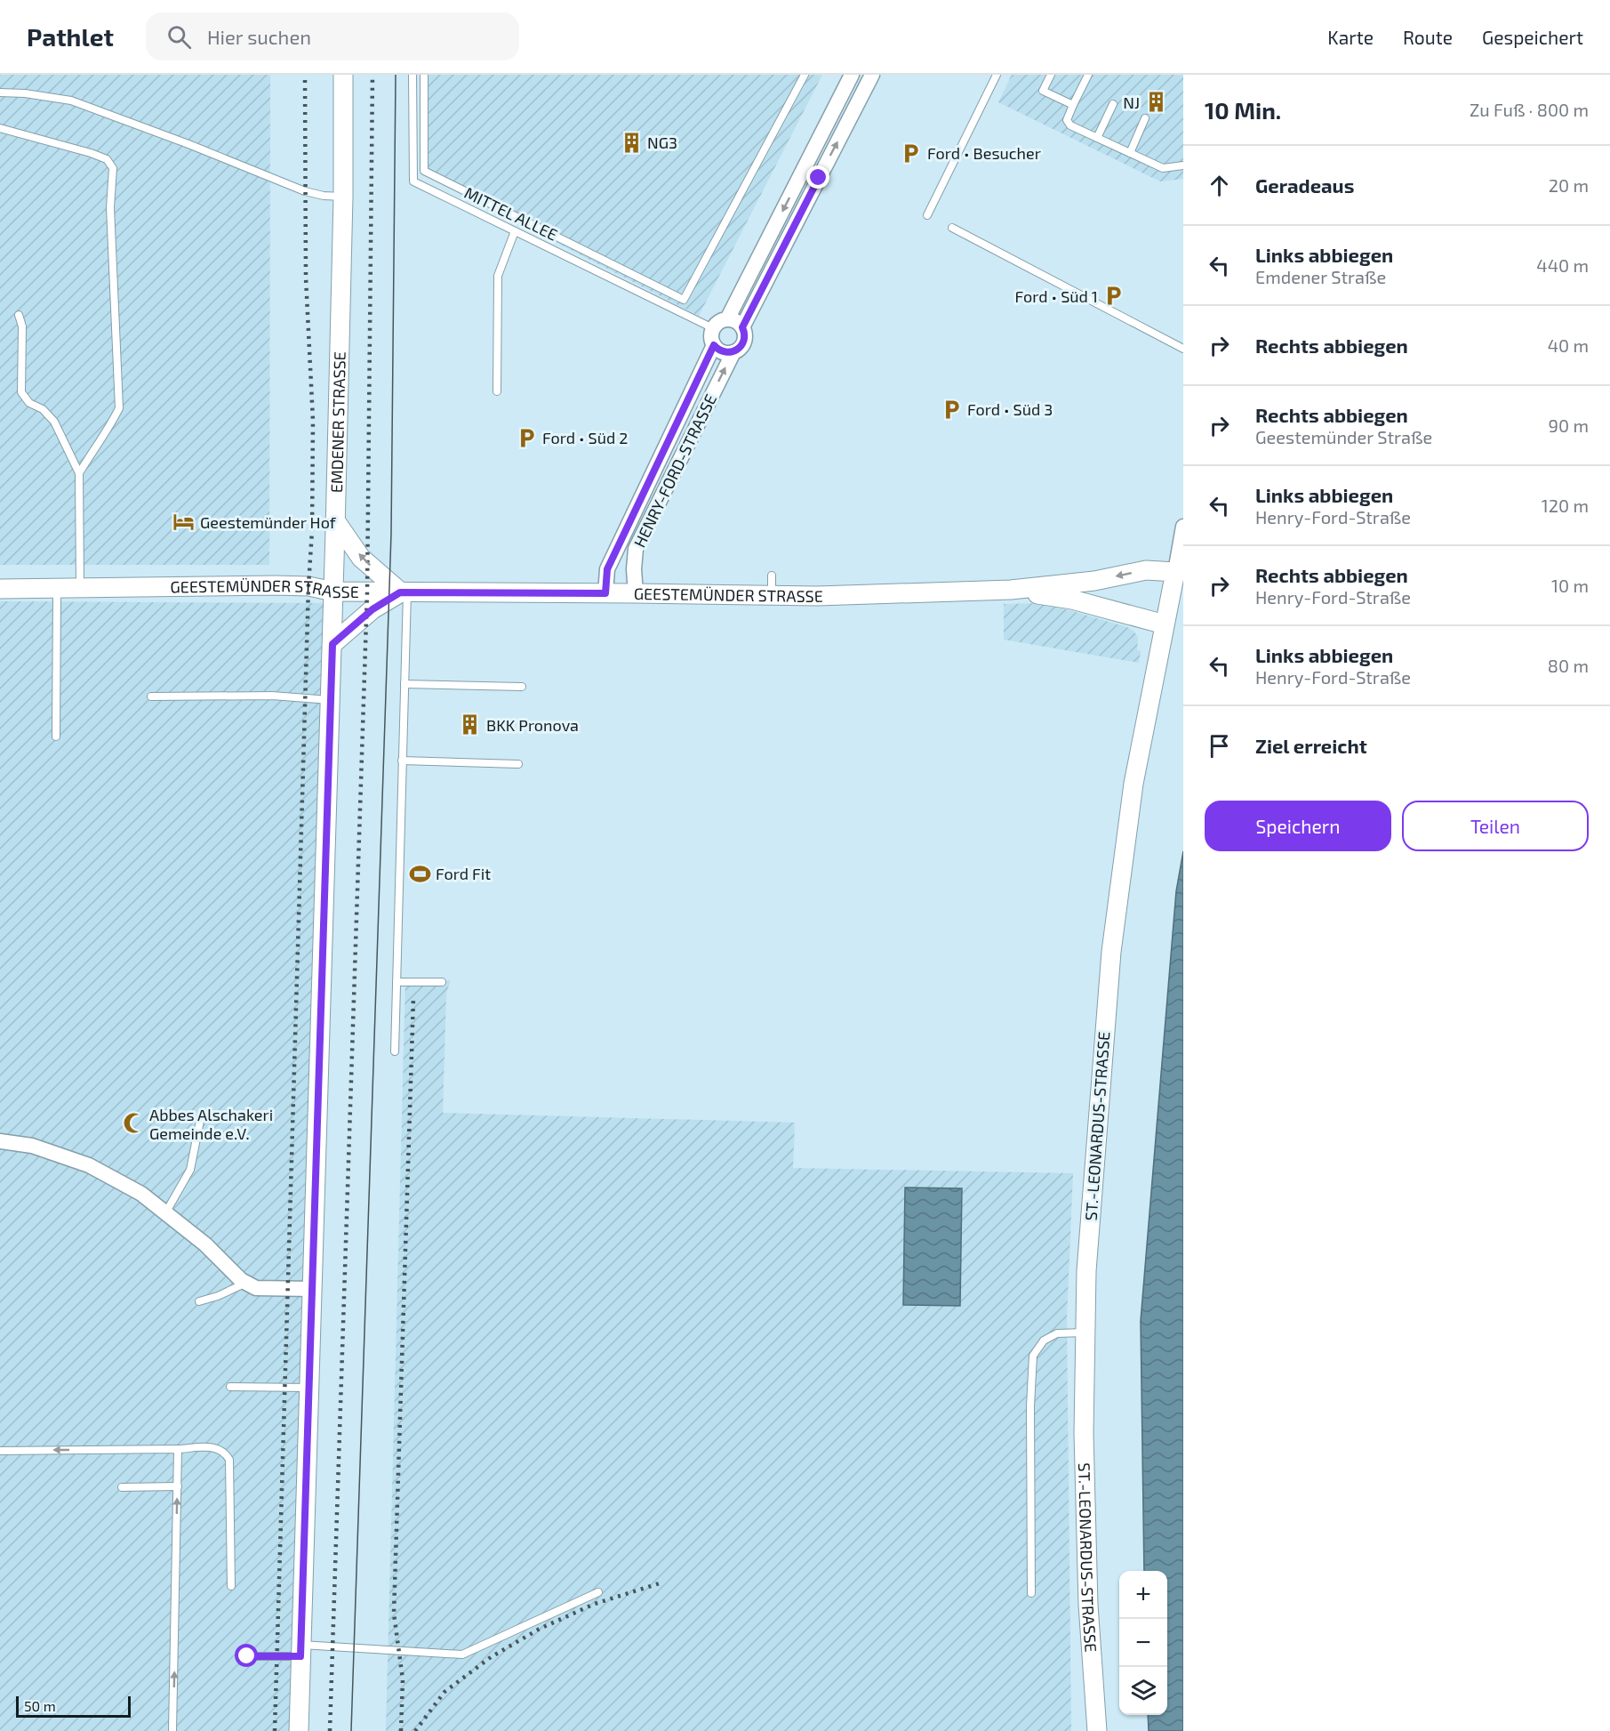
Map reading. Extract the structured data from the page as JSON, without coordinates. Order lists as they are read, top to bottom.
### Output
{
  "streets": {
    "street": [
      "EMDENER STRASSE",
      "HENRY-FORD-STRASSE",
      "GEESTEMÜNDER STRASSE",
      "ST.-LEONARDUS-STRASSE"
    ],
    "lane": ["MITTEL ALLEE"]
  },
  "crossings": [
    ["EMDENER STRASSE", "GEESTEMÜNDER STRASSE"],
    ["HENRY-FORD-STRASSE", "GEESTEMÜNDER STRASSE"],
    ["GEESTEMÜNDER STRASSE", "ST.-LEONARDUS-STRASSE"]
  ],
  "places": {
    "building": ["NJ", "NG3", "BKK Pronova"],
    "parking": [
      "Ford • Besucher",
      "Ford • Süd 1",
      "Ford • Süd 3",
      "Ford • Süd 2"
    ],
    "hotel": ["Geestemünder Hof"],
    "sports": ["Ford Fit"],
    "mosque": ["Abbes Alschakeri Gemeinde e.V."]
  },
  "scale_bar": "50 m",
  "page": {
    "header": "Pathlet",
    "search": "Hier suchen",
    "nav": ["Karte", "Route", "Gespeichert"],
    "heading": ["10 Min.", "Zu Fuß · 800 m"],
    "list": [
      ["Geradeaus", "20 m"],
      ["Links abbiegen", "Emdener Straße", "440 m"],
      ["Rechts abbiegen", "40 m"],
      ["Rechts abbiegen", "Geestemünder Straße", "90 m"],
      ["Links abbiegen", "Henry-Ford-Straße", "120 m"],
      ["Rechts abbiegen", "Henry-Ford-Straße", "10 m"],
      ["Links abbiegen", "Henry-Ford-Straße", "80 m"],
      "Ziel erreicht"
    ],
    "buttons": ["Speichern", "Teilen"],
    "map_buttons": ["+", "−"],
    "scale": "50 m"
  }
}
